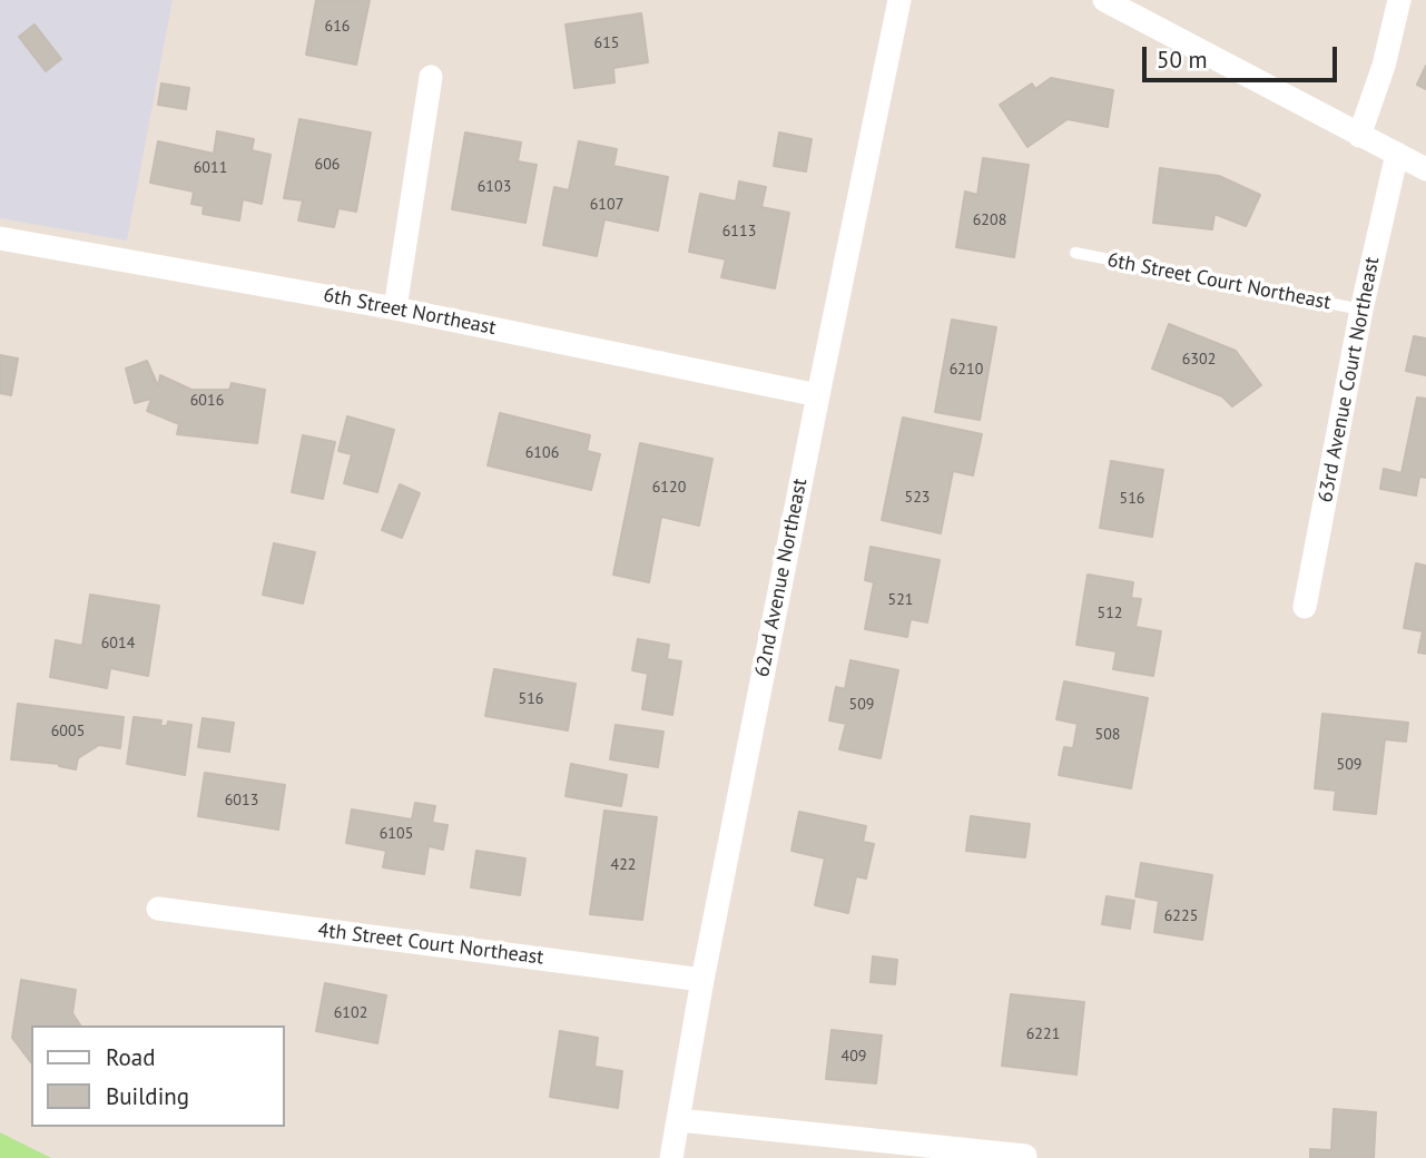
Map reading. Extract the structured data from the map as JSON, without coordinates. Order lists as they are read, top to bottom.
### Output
{
  "streets": {
    "street": [
      "6th Street Northeast",
      "63rd Avenue Court Northeast",
      "62nd Avenue Northeast",
      "4th Street Court Northeast"
    ],
    "lane": ["6th Street Court Northeast"]
  },
  "crossings": [
    ["6th Street Court Northeast", "63rd Avenue Court Northeast"],
    ["6th Street Northeast", "62nd Avenue Northeast"],
    ["62nd Avenue Northeast", "4th Street Court Northeast"]
  ],
  "house_numbers": [
    "616",
    "615",
    "606",
    "6011",
    "6103",
    "6107",
    "6208",
    "6113",
    "6302",
    "6210",
    "6016",
    "6106",
    "6120",
    "523",
    "516",
    "521",
    "512",
    "6014",
    "516",
    "509",
    "6005",
    "508",
    "509",
    "6013",
    "6105",
    "422",
    "6225",
    "6102",
    "6221",
    "409"
  ],
  "legend": ["Road", "Building"],
  "scale_bar": "50 m"
}
